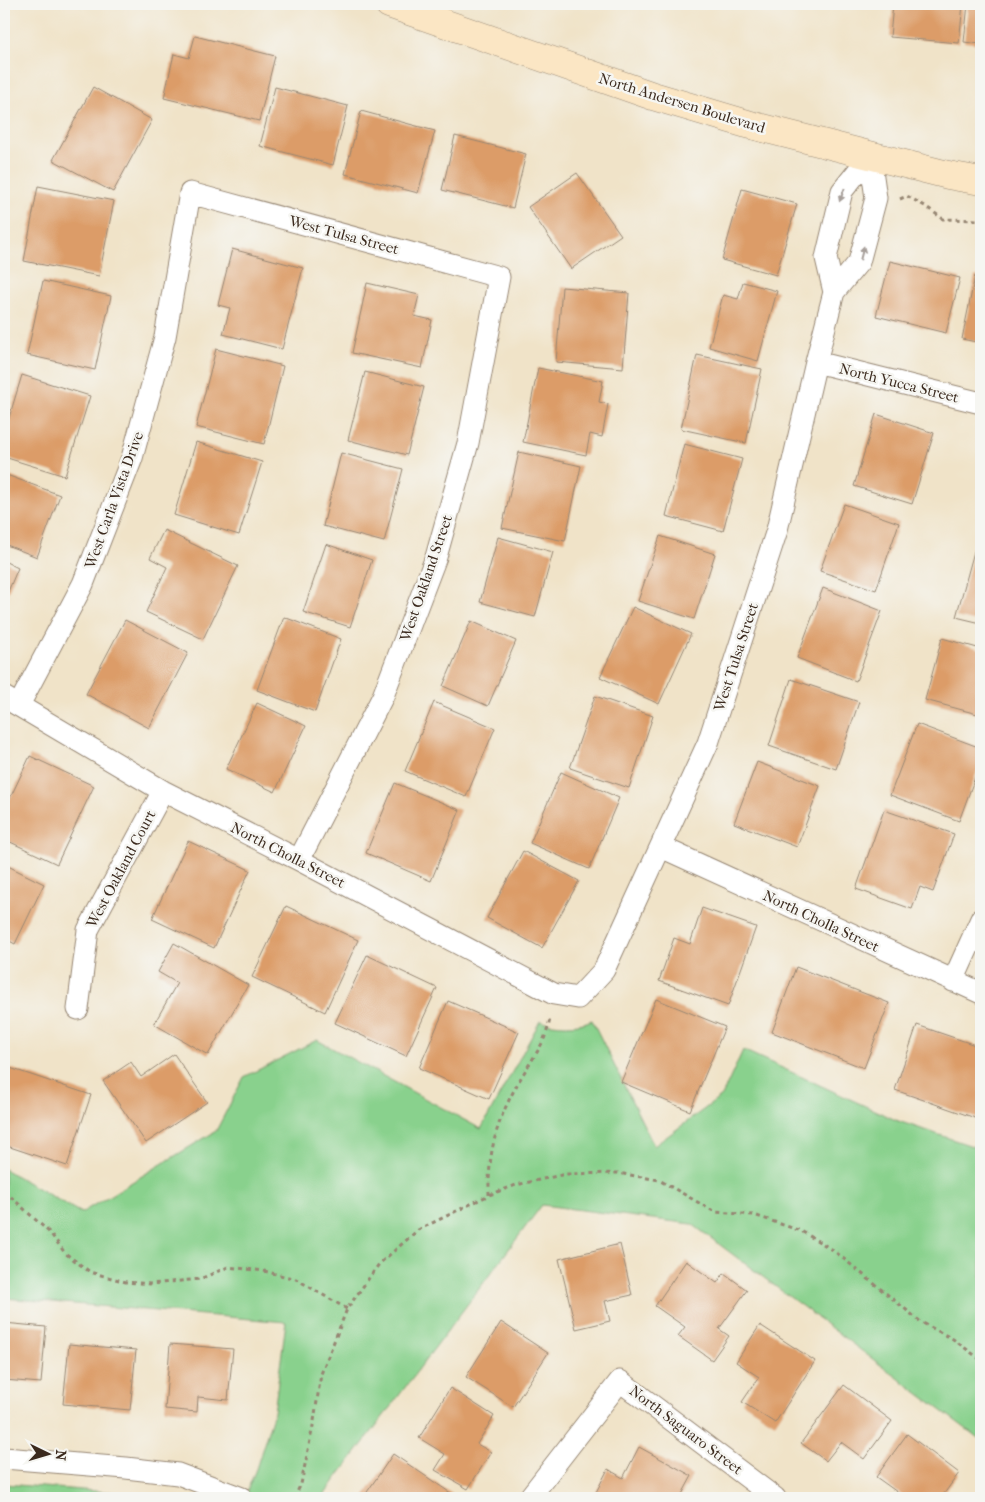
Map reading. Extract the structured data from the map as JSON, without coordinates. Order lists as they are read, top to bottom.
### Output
{
  "streets": {
    "street": [
      "North Andersen Boulevard",
      "West Tulsa Street",
      "North Yucca Street",
      "West Carla Vista Drive",
      "West Oakland Street",
      "North Cholla Street",
      "West Oakland Court",
      "North Saguaro Street"
    ]
  },
  "crossings": [
    ["North Andersen Boulevard", "West Tulsa Street"],
    ["West Tulsa Street", "North Yucca Street"],
    ["West Tulsa Street", "West Carla Vista Drive"],
    ["West Tulsa Street", "West Oakland Street"],
    ["West Tulsa Street", "North Cholla Street"],
    ["West Carla Vista Drive", "North Cholla Street"],
    ["West Oakland Street", "North Cholla Street"],
    ["North Cholla Street", "West Oakland Court"]
  ],
  "north": "right"
}
